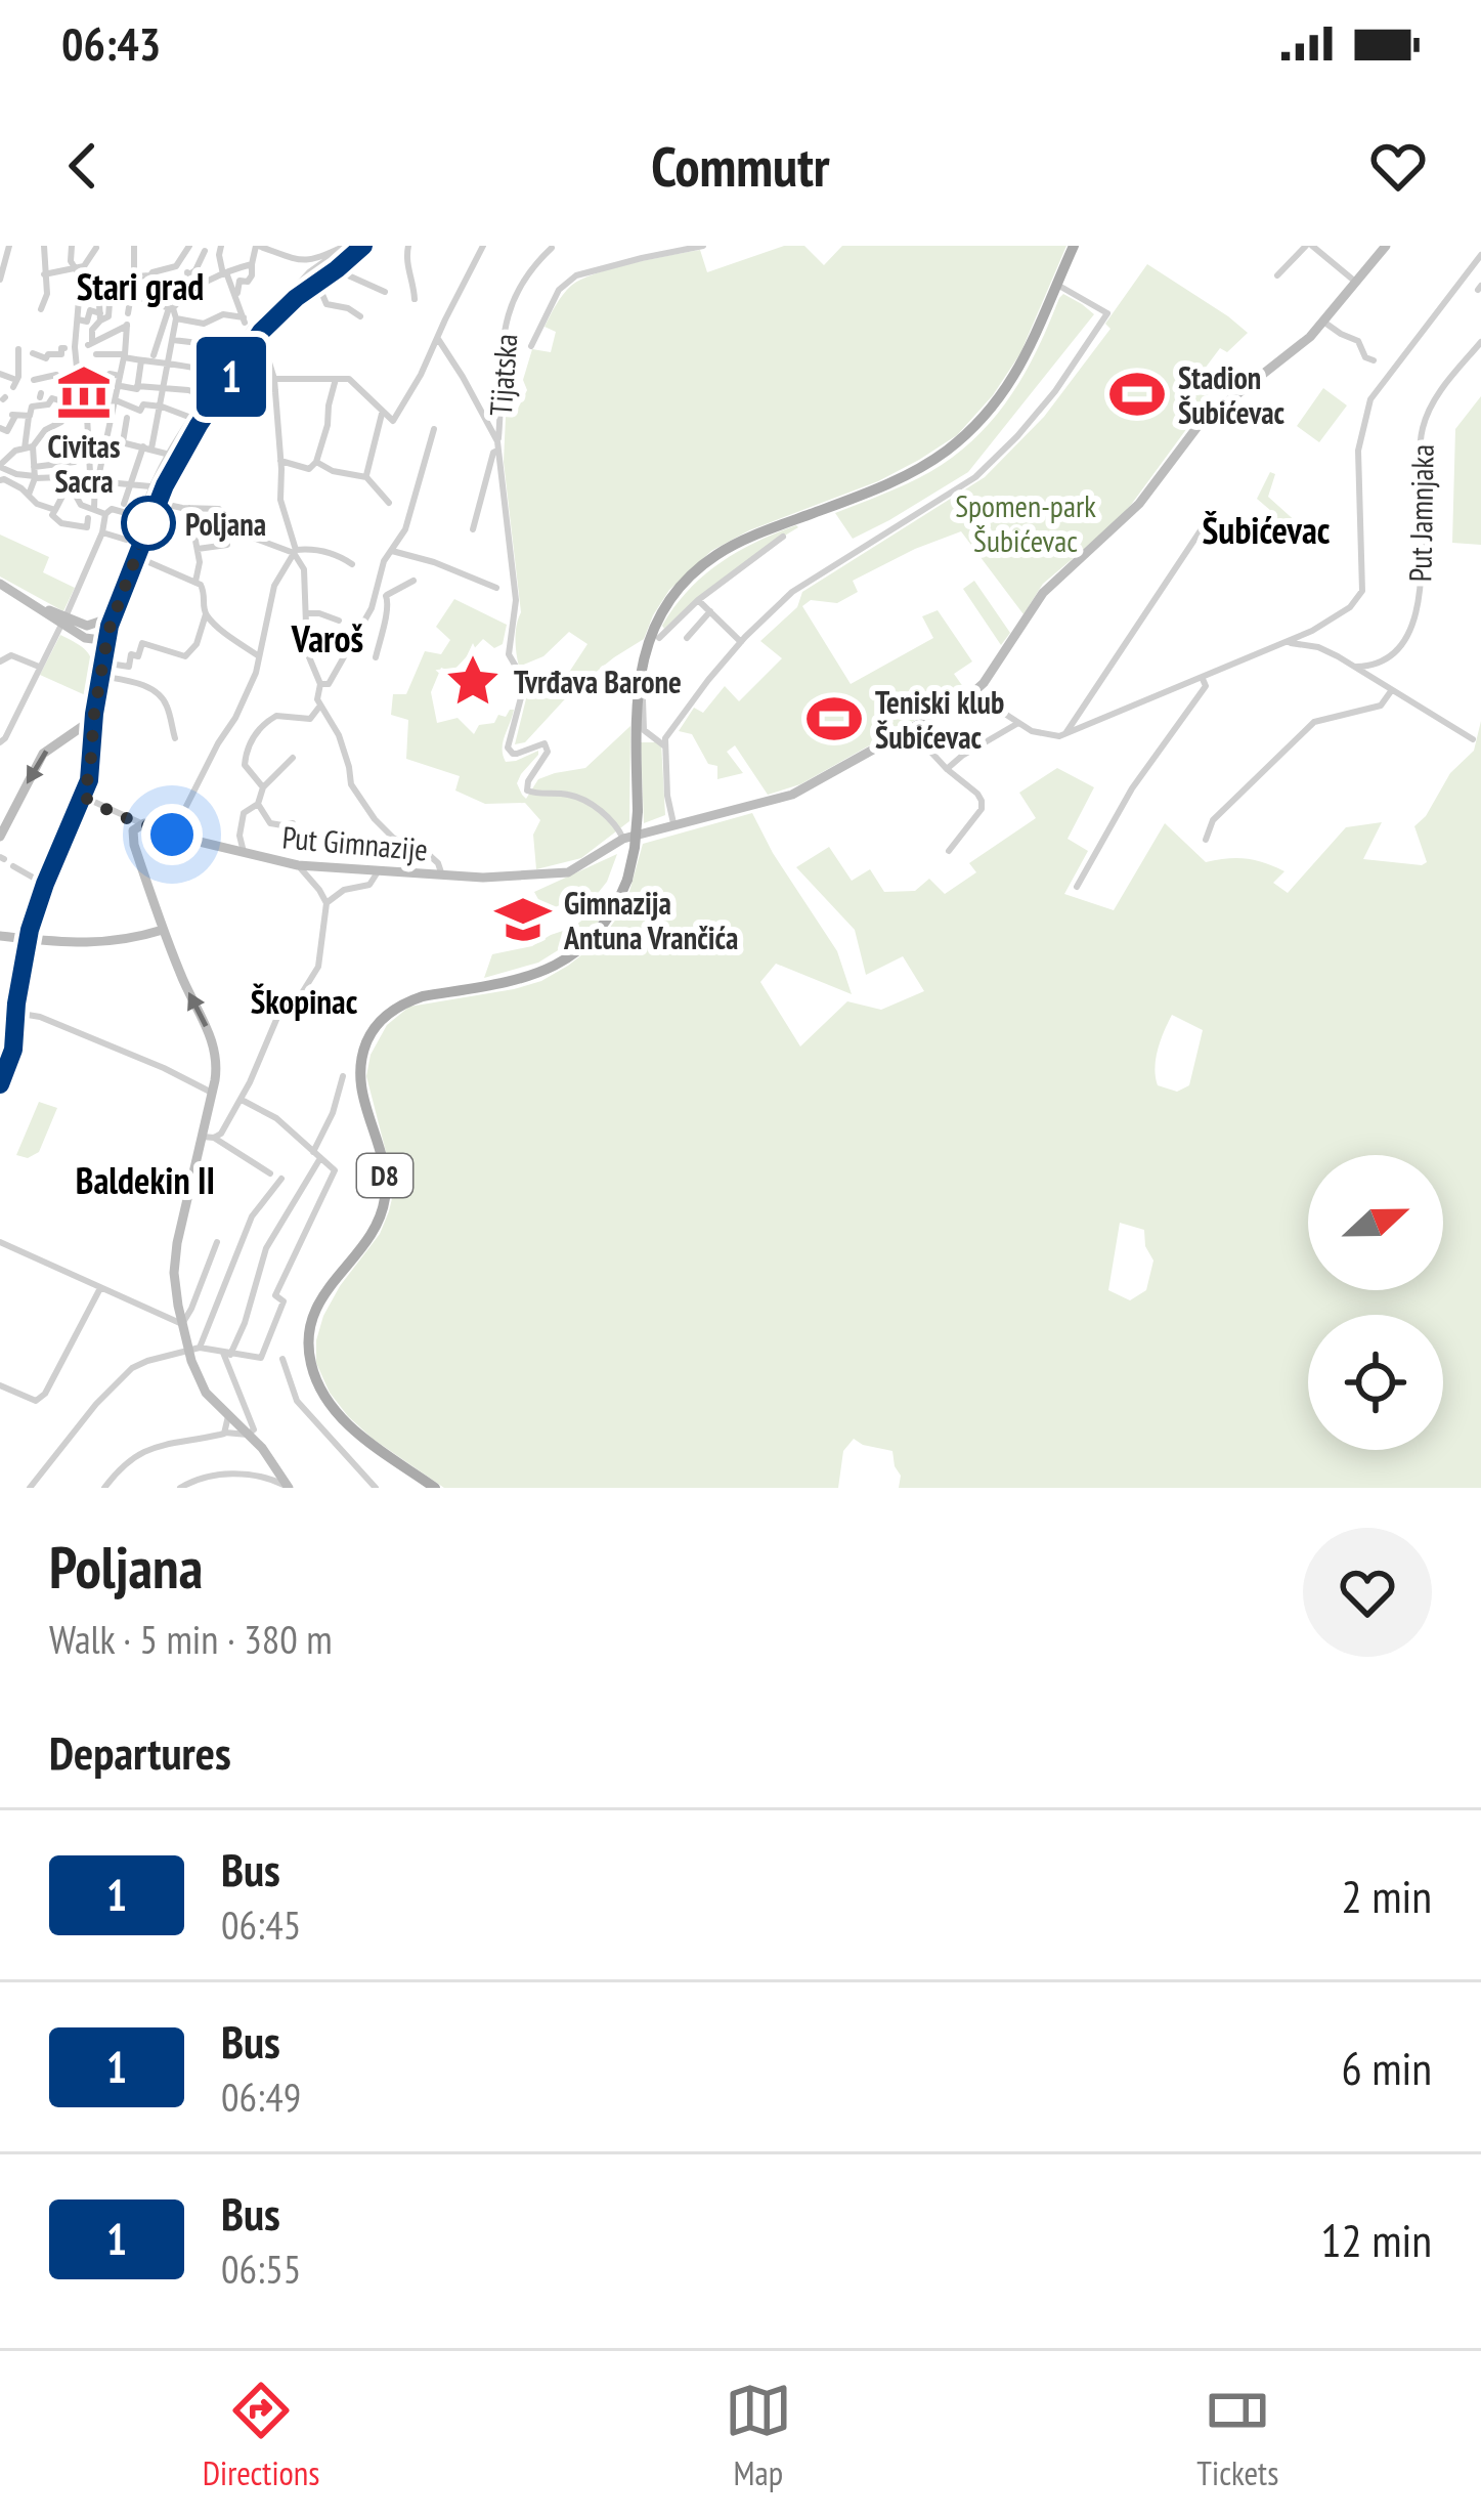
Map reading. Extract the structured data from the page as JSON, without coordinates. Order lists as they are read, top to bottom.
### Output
{
  "streets": {
    "main road": ["D8"],
    "street": ["Tijatska", "Put Jamnjaka", "Put Gimnazije"]
  },
  "districts": [
    "Stari grad",
    "Šubićevac",
    "Varoš",
    "Škopinac",
    "Baldekin II"
  ],
  "parks": ["Spomen-park Šubićevac"],
  "places": {
    "museum": ["Civitas Sacra"],
    "sports": ["Stadion Šubićevac", "Teniski klub Šubićevac"],
    "other": ["Poljana"],
    "place": ["Tvrđava Barone"],
    "school or university": ["Gimnazija Antuna Vrančića"]
  },
  "lines": ["bus line 1"],
  "north": "right",
  "page": {
    "status": "06:43",
    "header": "Commutr",
    "on_map": "1",
    "heading": [
      ["Poljana", "Walk · 5 min · 380 m"],
      "Departures"
    ],
    "list": [
      {
        "mark": "1",
        "name": "Bus",
        "note": "06:45",
        "value": "2 min"
      },
      {
        "mark": "1",
        "name": "Bus",
        "note": "06:49",
        "value": "6 min"
      },
      {
        "mark": "1",
        "name": "Bus",
        "note": "06:55",
        "value": "12 min"
      }
    ],
    "tabs": ["Directions", "Map", "Tickets"]
  }
}
